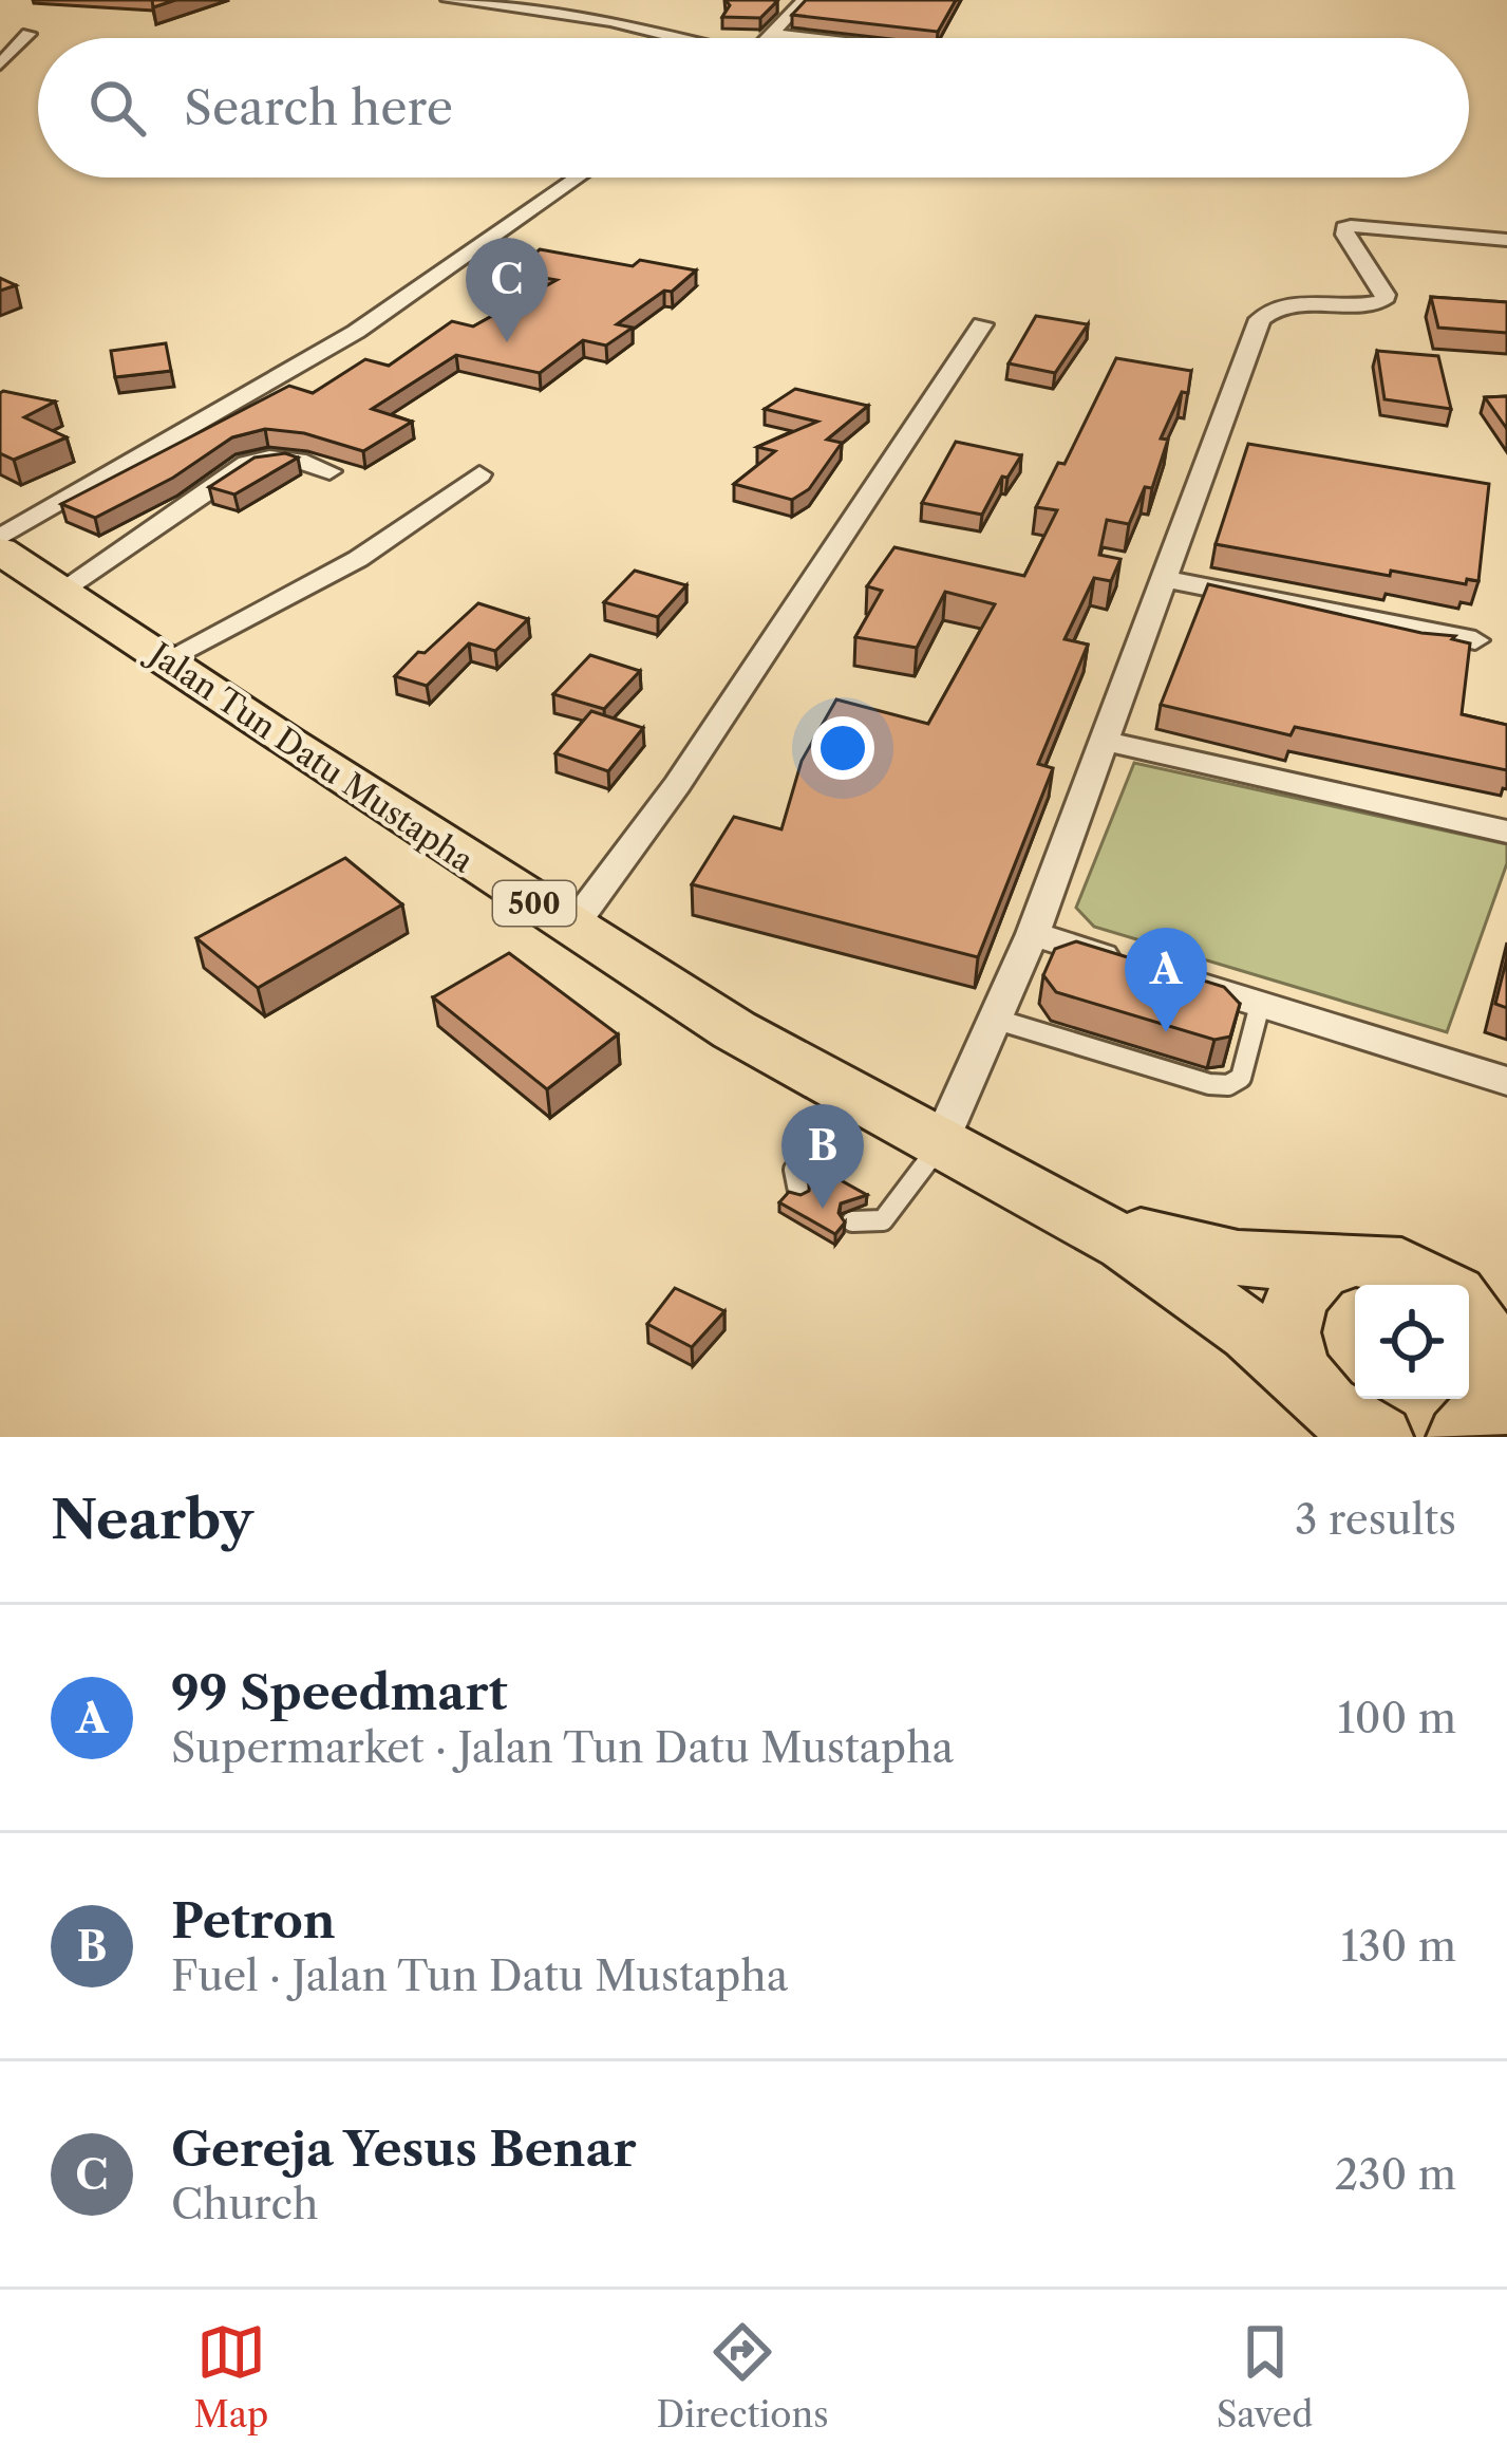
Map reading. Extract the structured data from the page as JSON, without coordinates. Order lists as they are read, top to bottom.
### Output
{
  "streets": {
    "main road": ["Jalan Tun Datu Mustapha", "500"]
  },
  "crossings": [
    ["Jalan Tun Datu Mustapha", "500"]
  ],
  "page": {
    "search": "Search here",
    "pins": ["C", "A", "B"],
    "heading": ["Nearby", "3 results"],
    "list": [
      {
        "mark": "A",
        "name": "99 Speedmart",
        "note": "Supermarket · Jalan Tun Datu Mustapha",
        "value": "100 m"
      },
      {
        "mark": "B",
        "name": "Petron",
        "note": "Fuel · Jalan Tun Datu Mustapha",
        "value": "130 m"
      },
      {
        "mark": "C",
        "name": "Gereja Yesus Benar",
        "note": "Church",
        "value": "230 m"
      }
    ],
    "nav": ["Map", "Directions", "Saved"]
  }
}
